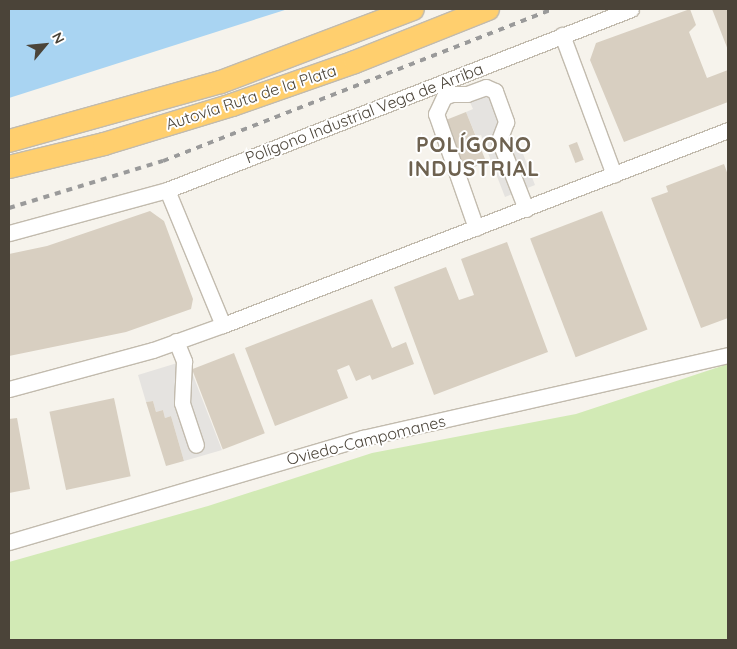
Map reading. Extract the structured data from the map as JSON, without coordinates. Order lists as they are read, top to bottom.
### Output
{
  "streets": {
    "highway": ["Autovía Ruta de la Plata"],
    "street": ["Polígono Industrial Vega de Arriba", "Oviedo-Campomanes"]
  },
  "districts": ["POLÍGONO INDUSTRIAL"],
  "north": "top right"
}
